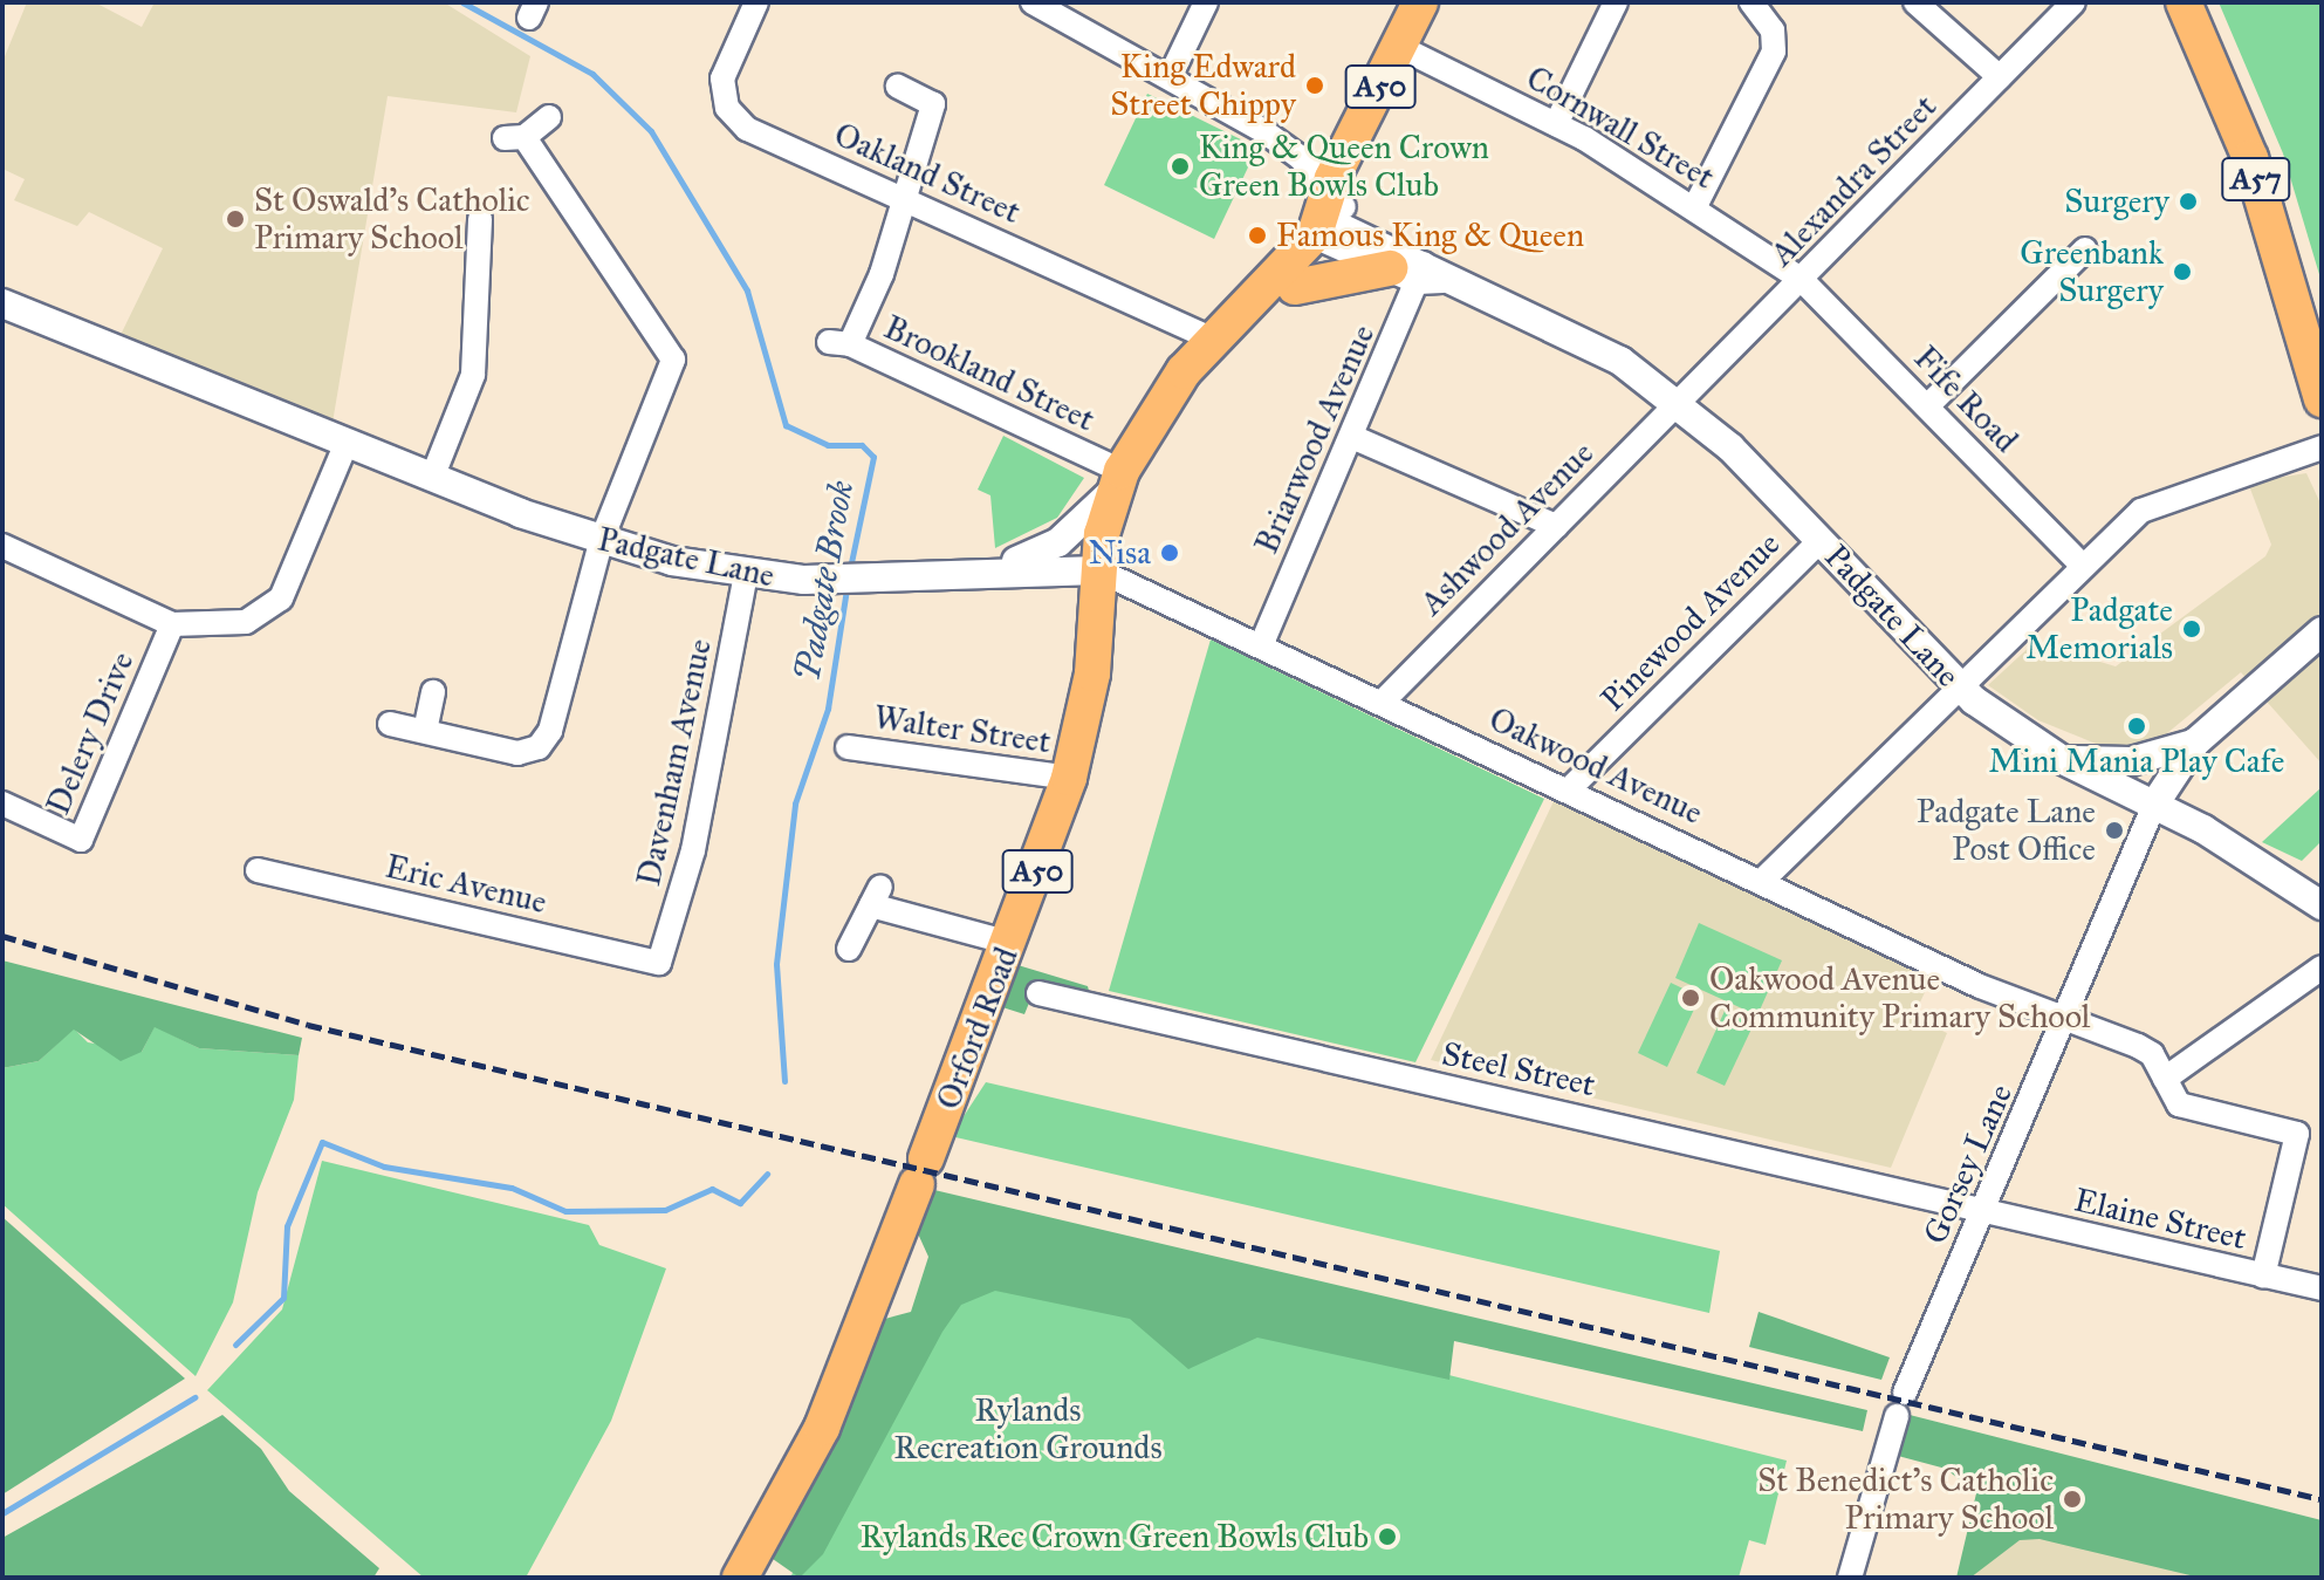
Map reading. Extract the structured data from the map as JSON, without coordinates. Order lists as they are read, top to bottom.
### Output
{
  "streets": {
    "main road": ["A50", "A57", "Orford Road"],
    "street": [
      "Cornwall Street",
      "Oakland Street",
      "Alexandra Street",
      "Brookland Street",
      "Fife Road",
      "Briarwood Avenue",
      "Ashwood Avenue",
      "Padgate Lane",
      "Pinewood Avenue",
      "Walter Street",
      "Delery Drive",
      "Davenham Avenue",
      "Oakwood Avenue",
      "Eric Avenue",
      "Steel Street",
      "Gorsey Lane",
      "Elaine Street"
    ]
  },
  "crossings": [
    ["A50", "Cornwall Street"],
    ["A50", "Oakland Street"],
    ["A50", "Brookland Street"],
    ["A50", "Padgate Lane"],
    ["A50", "Oakwood Avenue"],
    ["A50", "Orford Road"],
    ["Cornwall Street", "Alexandra Street"],
    ["Cornwall Street", "Fife Road"],
    ["Oakland Street", "Brookland Street"],
    ["Alexandra Street", "Fife Road"],
    ["Alexandra Street", "Ashwood Avenue"],
    ["Alexandra Street", "Padgate Lane"],
    ["Briarwood Avenue", "Padgate Lane"],
    ["Briarwood Avenue", "Oakwood Avenue"],
    ["Ashwood Avenue", "Padgate Lane"],
    ["Ashwood Avenue", "Oakwood Avenue"],
    ["Padgate Lane", "Pinewood Avenue"],
    ["Padgate Lane", "Delery Drive"],
    ["Padgate Lane", "Davenham Avenue"],
    ["Padgate Lane", "Oakwood Avenue"],
    ["Padgate Lane", "Orford Road"],
    ["Padgate Lane", "Gorsey Lane"],
    ["Pinewood Avenue", "Oakwood Avenue"],
    ["Walter Street", "Orford Road"],
    ["Davenham Avenue", "Eric Avenue"],
    ["Oakwood Avenue", "Orford Road"],
    ["Oakwood Avenue", "Gorsey Lane"],
    ["Oakwood Avenue", "Elaine Street"],
    ["Steel Street", "Gorsey Lane"],
    ["Steel Street", "Elaine Street"],
    ["Gorsey Lane", "Elaine Street"]
  ],
  "water": ["Padgate Brook"],
  "parks": ["Rylands Recreation Grounds"],
  "places": [
    "King Edward Street Chippy",
    "King & Queen Crown Green Bowls Club",
    "Surgery",
    "St Oswald's Catholic Primary School",
    "Famous King & Queen",
    "Greenbank Surgery",
    "Nisa",
    "Padgate Memorials",
    "Mini Mania Play Cafe",
    "Padgate Lane Post Office",
    "Oakwood Avenue Community Primary School",
    "St Benedict's Catholic Primary School",
    "Rylands Rec Crown Green Bowls Club"
  ]
}
